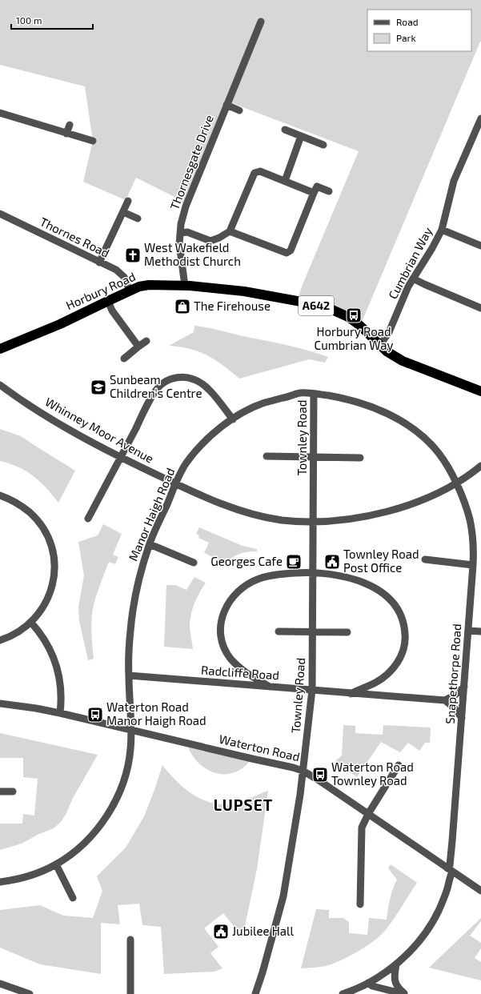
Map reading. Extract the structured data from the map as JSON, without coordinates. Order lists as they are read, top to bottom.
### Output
{
  "streets": {
    "highway": ["Horbury Road", "A642"],
    "street": [
      "Thornesgate Drive",
      "Thornes Road",
      "Cumbrian Way",
      "Whinney Moor Avenue",
      "Townley Road",
      "Manor Haigh Road",
      "Radcliffe Road",
      "Snapethorpe Road",
      "Waterton Road"
    ]
  },
  "crossings": [
    ["Thornesgate Drive", "Horbury Road"],
    ["Thornes Road", "Horbury Road"],
    ["Cumbrian Way", "Horbury Road"],
    ["Whinney Moor Avenue", "Townley Road"],
    ["Whinney Moor Avenue", "Manor Haigh Road"],
    ["Whinney Moor Avenue", "Snapethorpe Road"],
    ["Townley Road", "Manor Haigh Road"],
    ["Townley Road", "Radcliffe Road"],
    ["Townley Road", "Waterton Road"],
    ["Manor Haigh Road", "Radcliffe Road"],
    ["Manor Haigh Road", "Snapethorpe Road"],
    ["Manor Haigh Road", "Waterton Road"],
    ["Snapethorpe Road", "Waterton Road"]
  ],
  "districts": ["LUPSET"],
  "places": {
    "church": ["West Wakefield Methodist Church"],
    "shop": ["The Firehouse"],
    "bus stop": ["Horbury Road Cumbrian Way", "Waterton Road Manor Haigh Road", "Waterton Road Townley Road"],
    "school or university": ["Sunbeam Children's Centre"],
    "cafe": ["Georges Cafe"],
    "public building": ["Townley Road Post Office", "Jubilee Hall"]
  },
  "legend": ["Road", "Park"],
  "scale_bar": "100 m"
}
